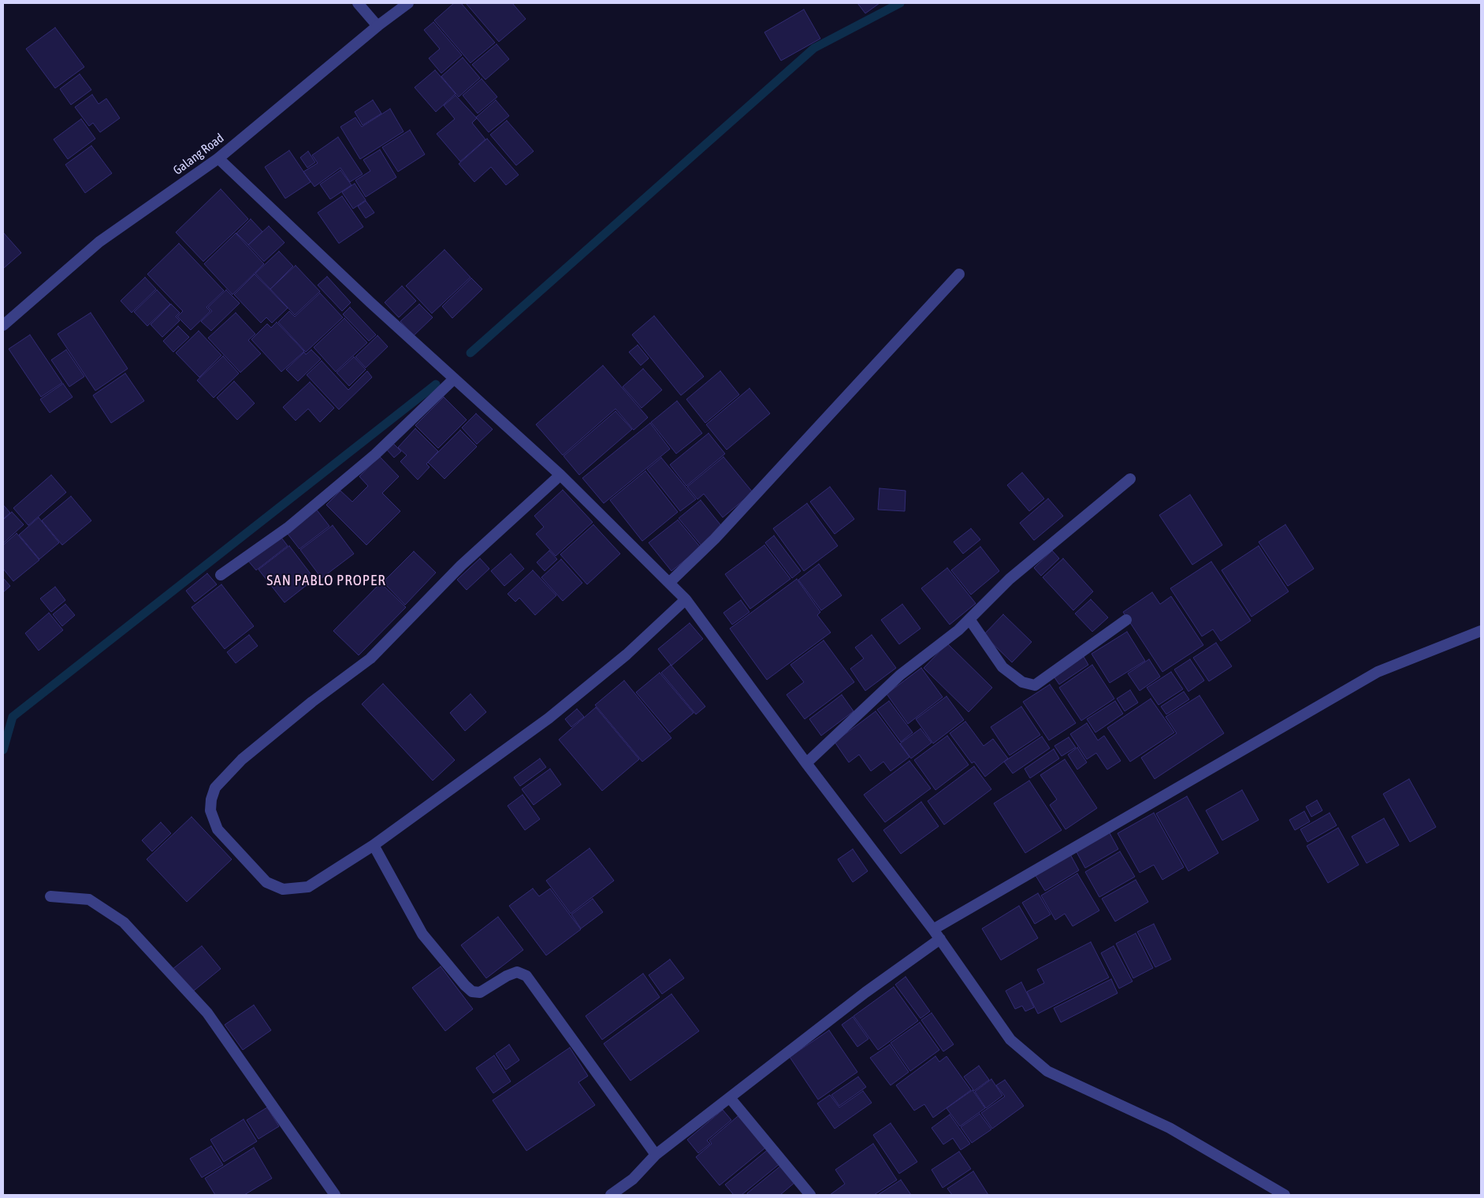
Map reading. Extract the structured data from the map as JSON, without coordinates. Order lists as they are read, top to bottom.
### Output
{
  "streets": {
    "street": ["Galang Road"]
  },
  "districts": ["SAN PABLO PROPER"]
}
